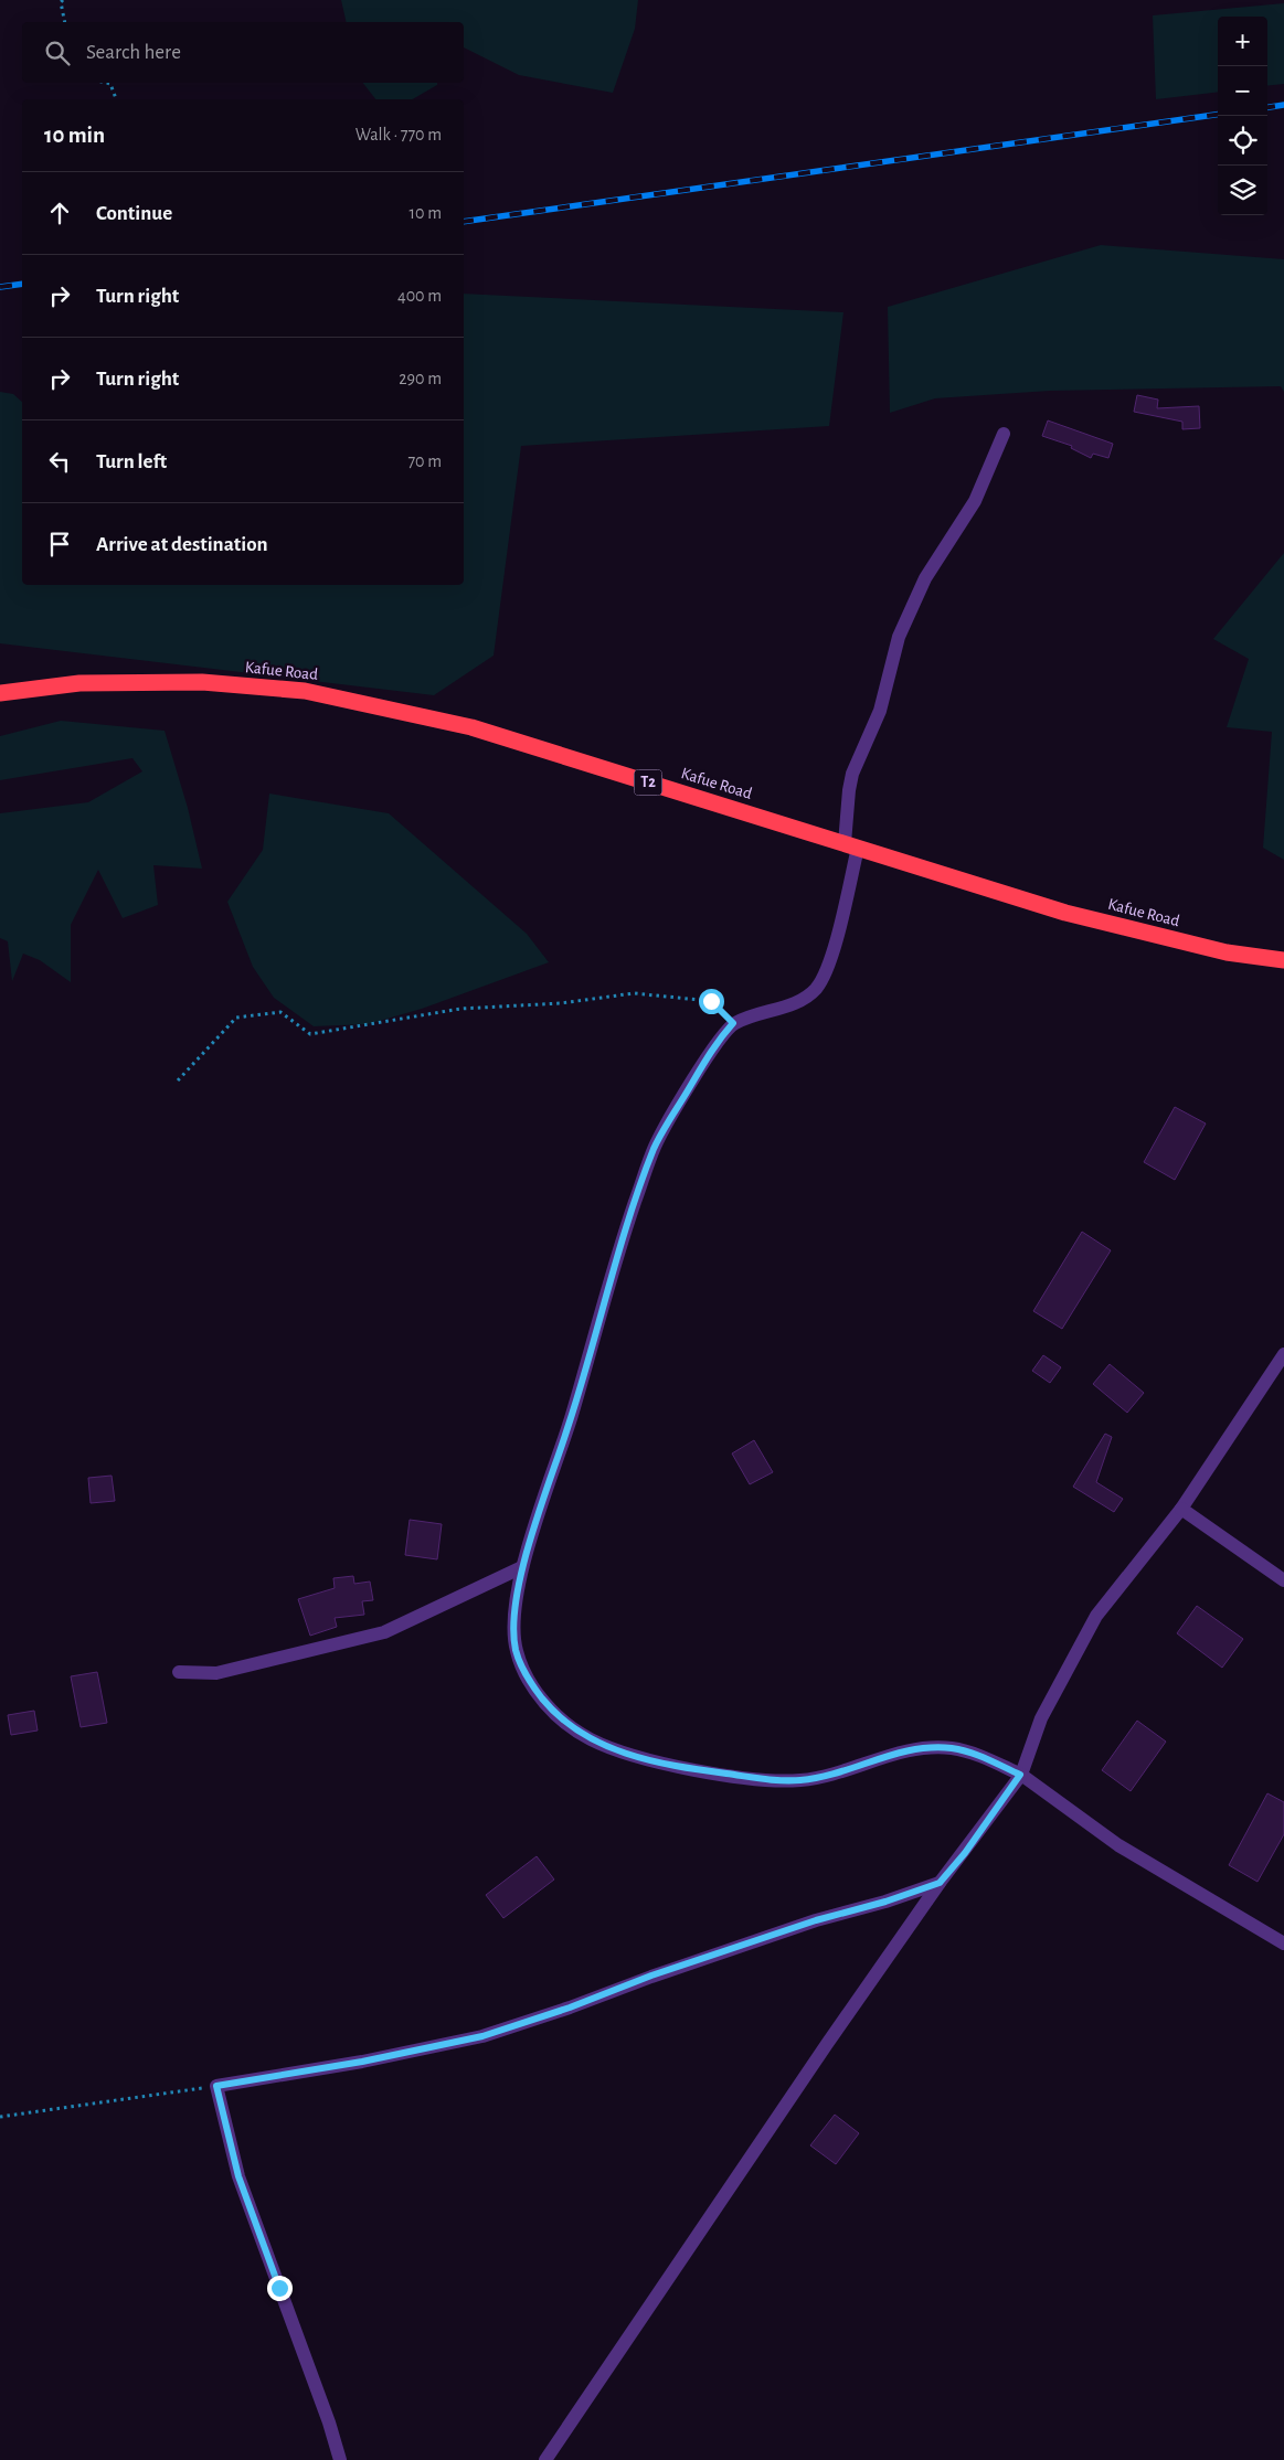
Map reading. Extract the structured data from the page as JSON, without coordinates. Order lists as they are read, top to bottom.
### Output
{
  "streets": {
    "highway": ["Kafue Road", "T2"]
  },
  "page": {
    "map_buttons": ["+", "−"],
    "search": "Search here",
    "heading": ["10 min", "Walk · 770 m"],
    "list": [
      ["Continue", "10 m"],
      ["Turn right", "400 m"],
      ["Turn right", "290 m"],
      ["Turn left", "70 m"],
      "Arrive at destination"
    ]
  }
}
